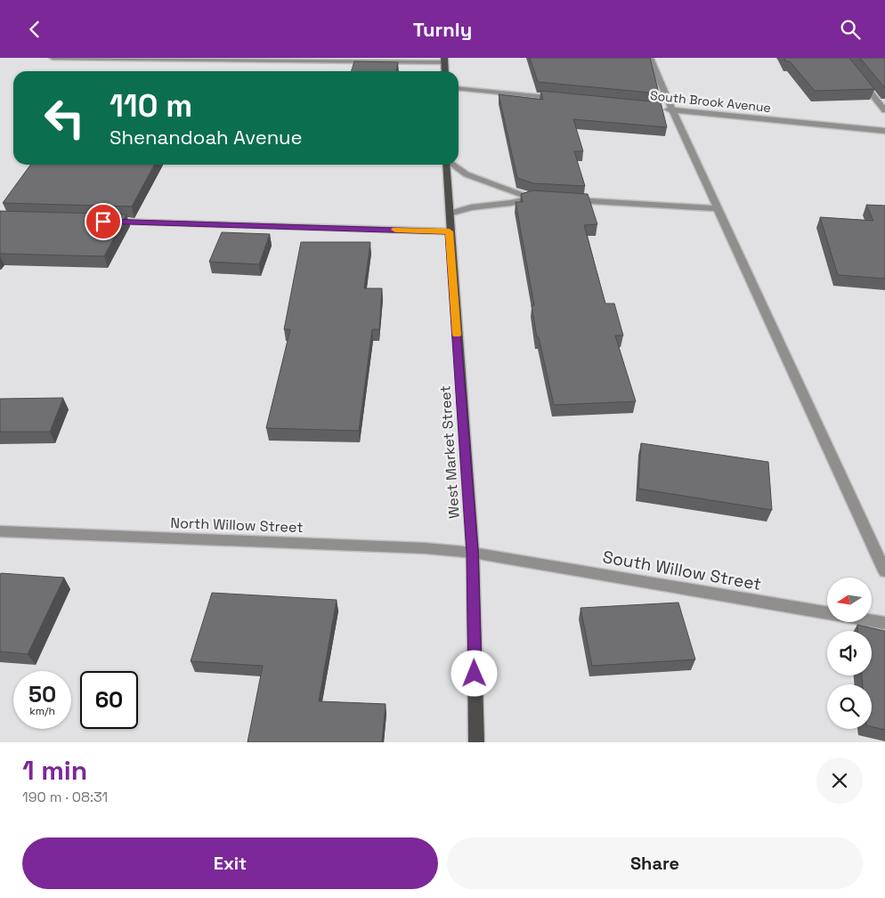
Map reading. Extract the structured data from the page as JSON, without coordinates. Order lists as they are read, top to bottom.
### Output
{
  "streets": {
    "main road": ["West Market Street"],
    "street": ["South Brook Avenue", "North Willow Street", "South Willow Street"]
  },
  "crossings": [
    ["West Market Street", "North Willow Street"],
    ["West Market Street", "South Willow Street"],
    ["North Willow Street", "South Willow Street"]
  ],
  "north": "left",
  "page": {
    "header": "Turnly",
    "turn": ["110 m", "Shenandoah Avenue"],
    "speed": "50 km/h",
    "limit": "60",
    "heading": ["1 min", "190 m · 08:31"],
    "buttons": ["Exit", "Share"]
  }
}
